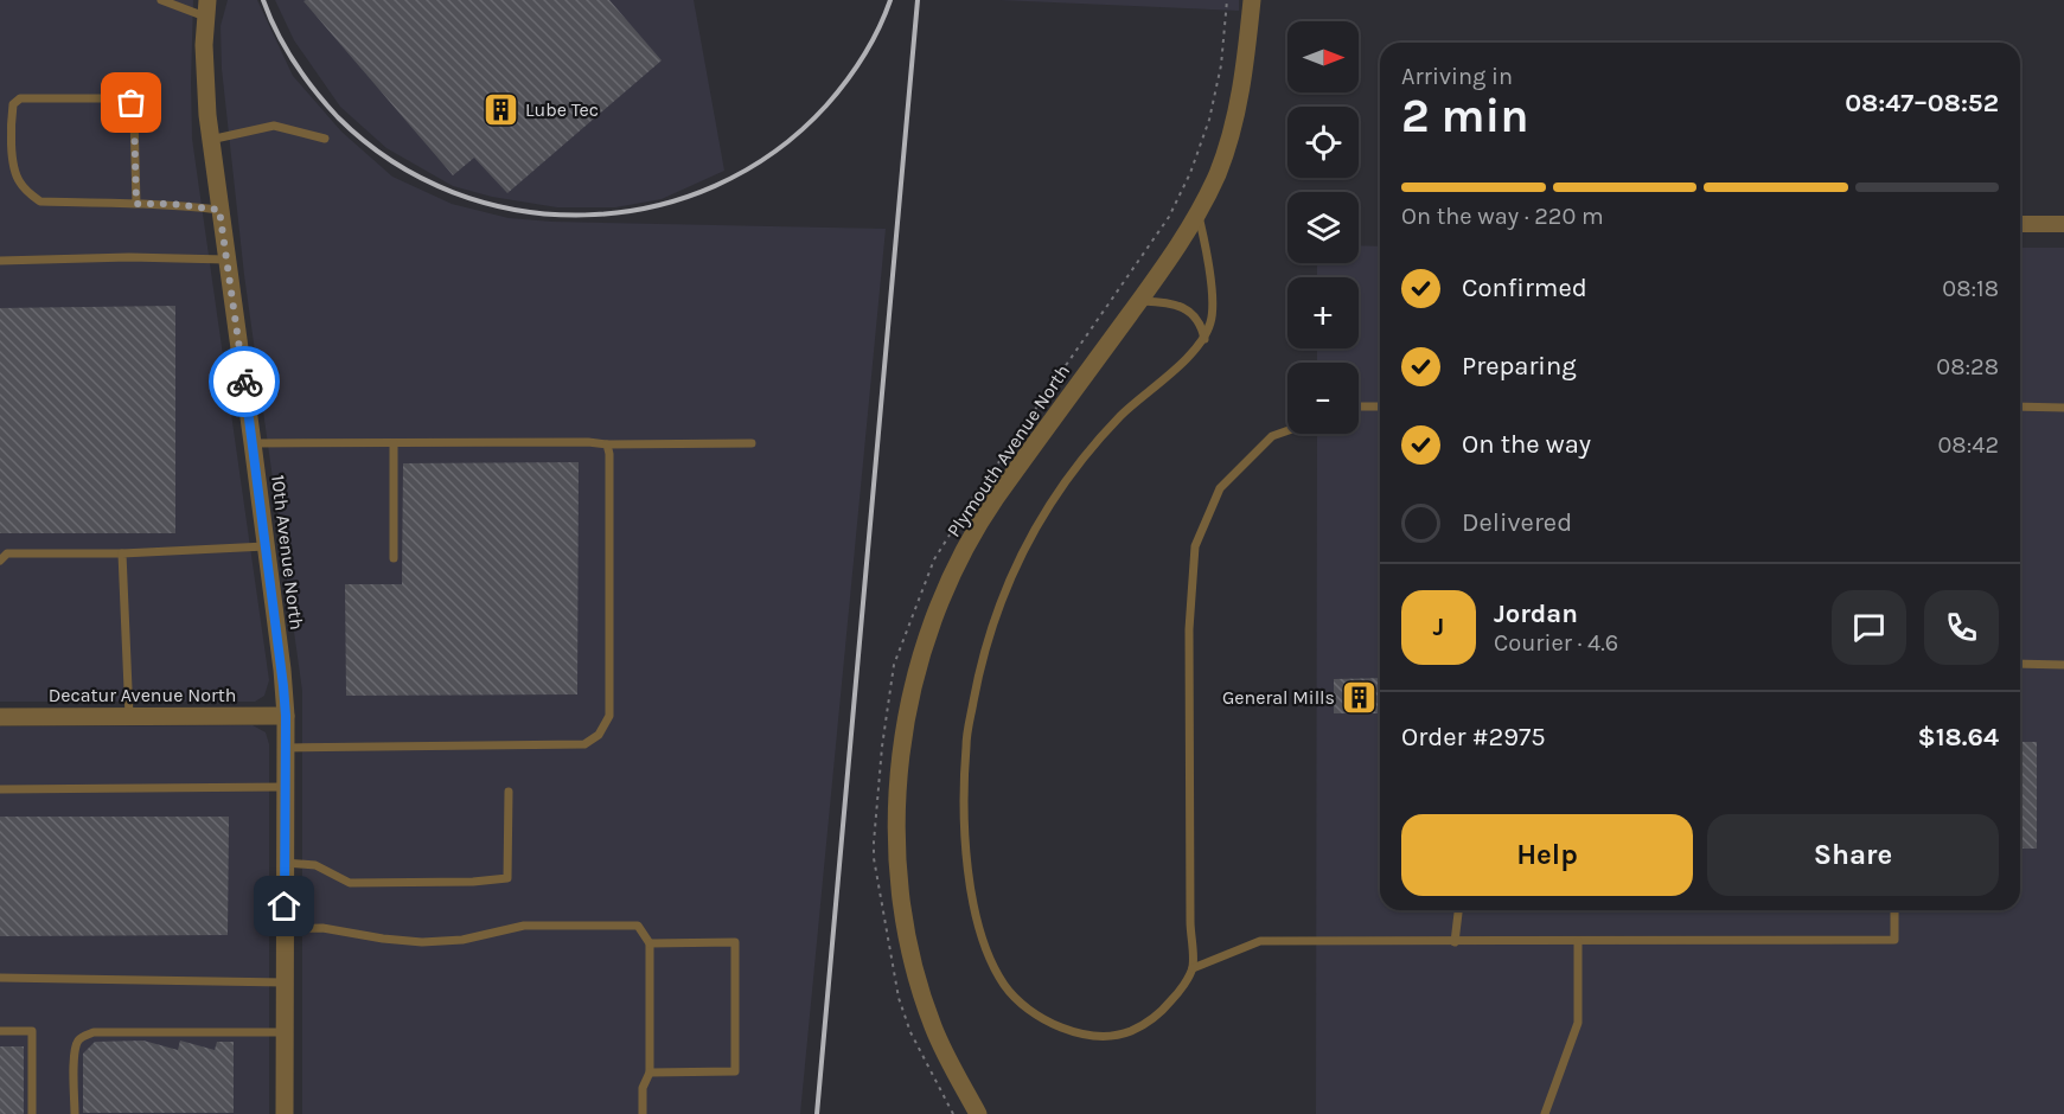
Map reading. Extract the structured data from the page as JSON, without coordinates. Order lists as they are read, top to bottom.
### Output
{
  "streets": {
    "street": ["Plymouth Avenue North", "10th Avenue North", "Decatur Avenue North"]
  },
  "crossings": [
    ["10th Avenue North", "Decatur Avenue North"]
  ],
  "places": {
    "building": ["Lube Tec", "General Mills"]
  },
  "north": "right",
  "page": {
    "map_buttons": ["+", "−"],
    "heading": ["2 min", "Arriving in", "08:47–08:52"],
    "panel": [
      "Jordan",
      "Courier · 4.6",
      "Order #2975",
      "$18.64"
    ],
    "bar": "On the way · 220 m",
    "list": [
      ["Confirmed", "08:18"],
      ["Preparing", "08:28"],
      ["On the way", "08:42"],
      "Delivered"
    ],
    "round": "J",
    "buttons": ["Help", "Share"]
  }
}
